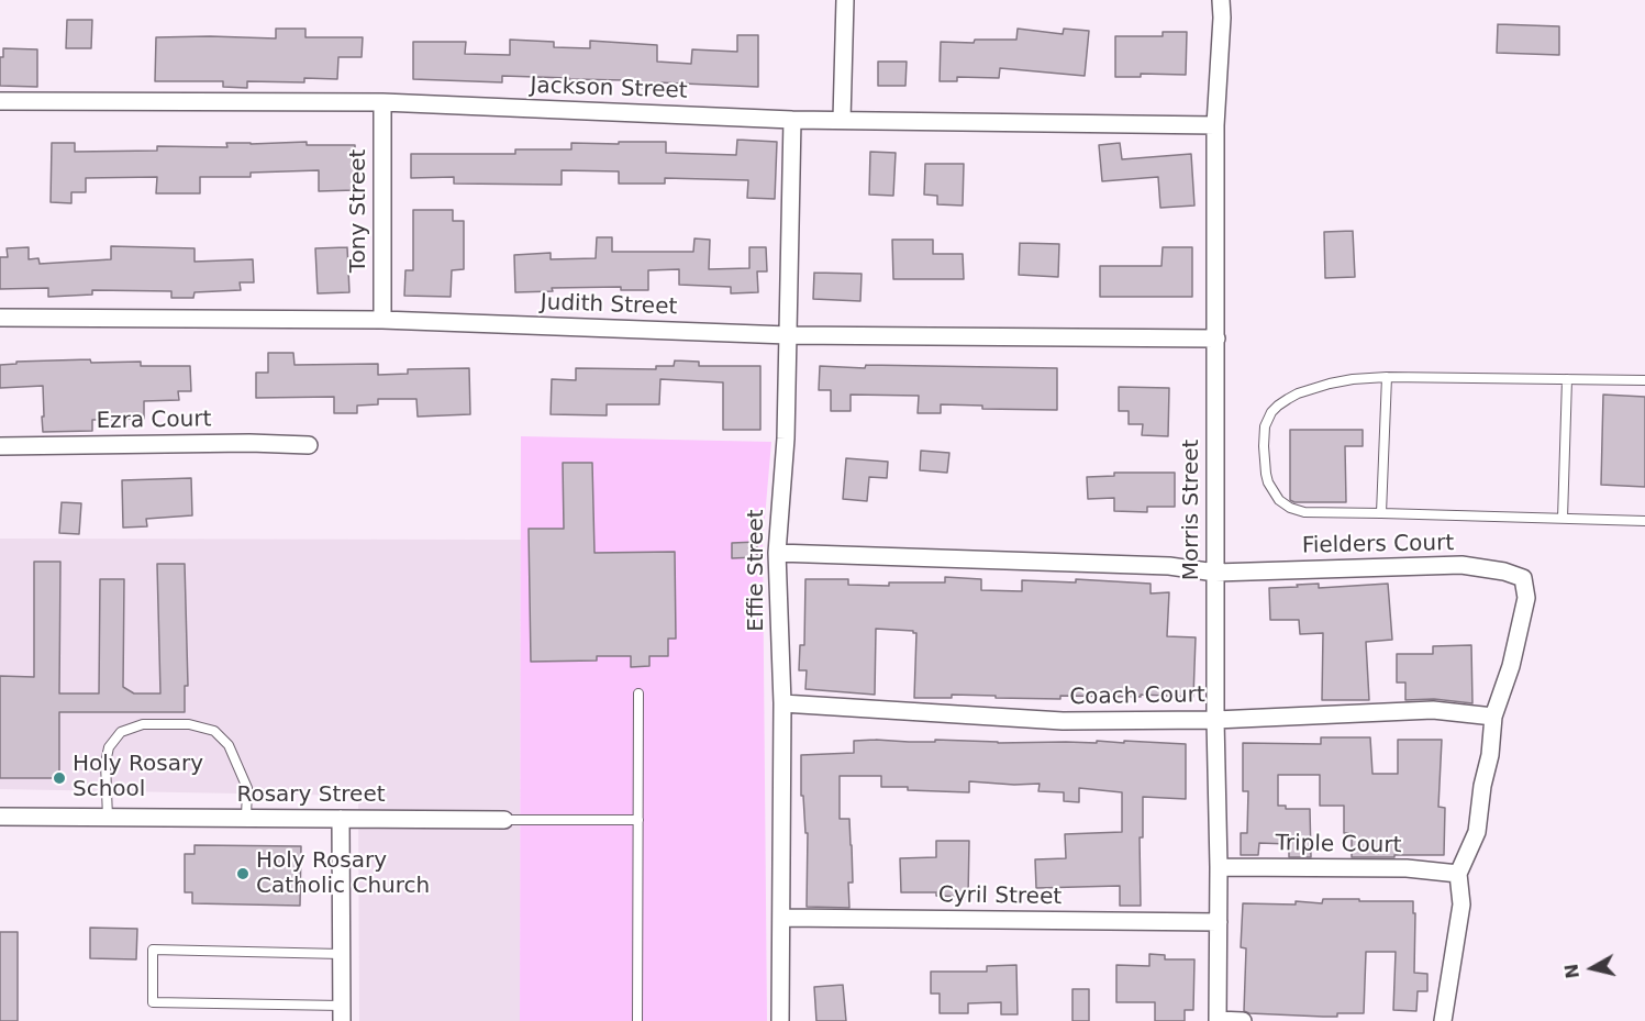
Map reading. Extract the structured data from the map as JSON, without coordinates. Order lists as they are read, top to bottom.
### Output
{
  "streets": {
    "street": [
      "Jackson Street",
      "Tony Street",
      "Judith Street",
      "Ezra Court",
      "Morris Street",
      "Fielders Court",
      "Effie Street",
      "Coach Court",
      "Rosary Street",
      "Triple Court",
      "Cyril Street"
    ]
  },
  "crossings": [
    ["Jackson Street", "Tony Street"],
    ["Jackson Street", "Morris Street"],
    ["Jackson Street", "Effie Street"],
    ["Tony Street", "Judith Street"],
    ["Judith Street", "Morris Street"],
    ["Judith Street", "Effie Street"],
    ["Morris Street", "Fielders Court"],
    ["Morris Street", "Coach Court"],
    ["Morris Street", "Triple Court"],
    ["Morris Street", "Cyril Street"],
    ["Fielders Court", "Effie Street"],
    ["Fielders Court", "Coach Court"],
    ["Fielders Court", "Triple Court"],
    ["Effie Street", "Coach Court"],
    ["Effie Street", "Cyril Street"]
  ],
  "places": ["Holy Rosary School", "Holy Rosary Catholic Church"],
  "north": "left"
}
